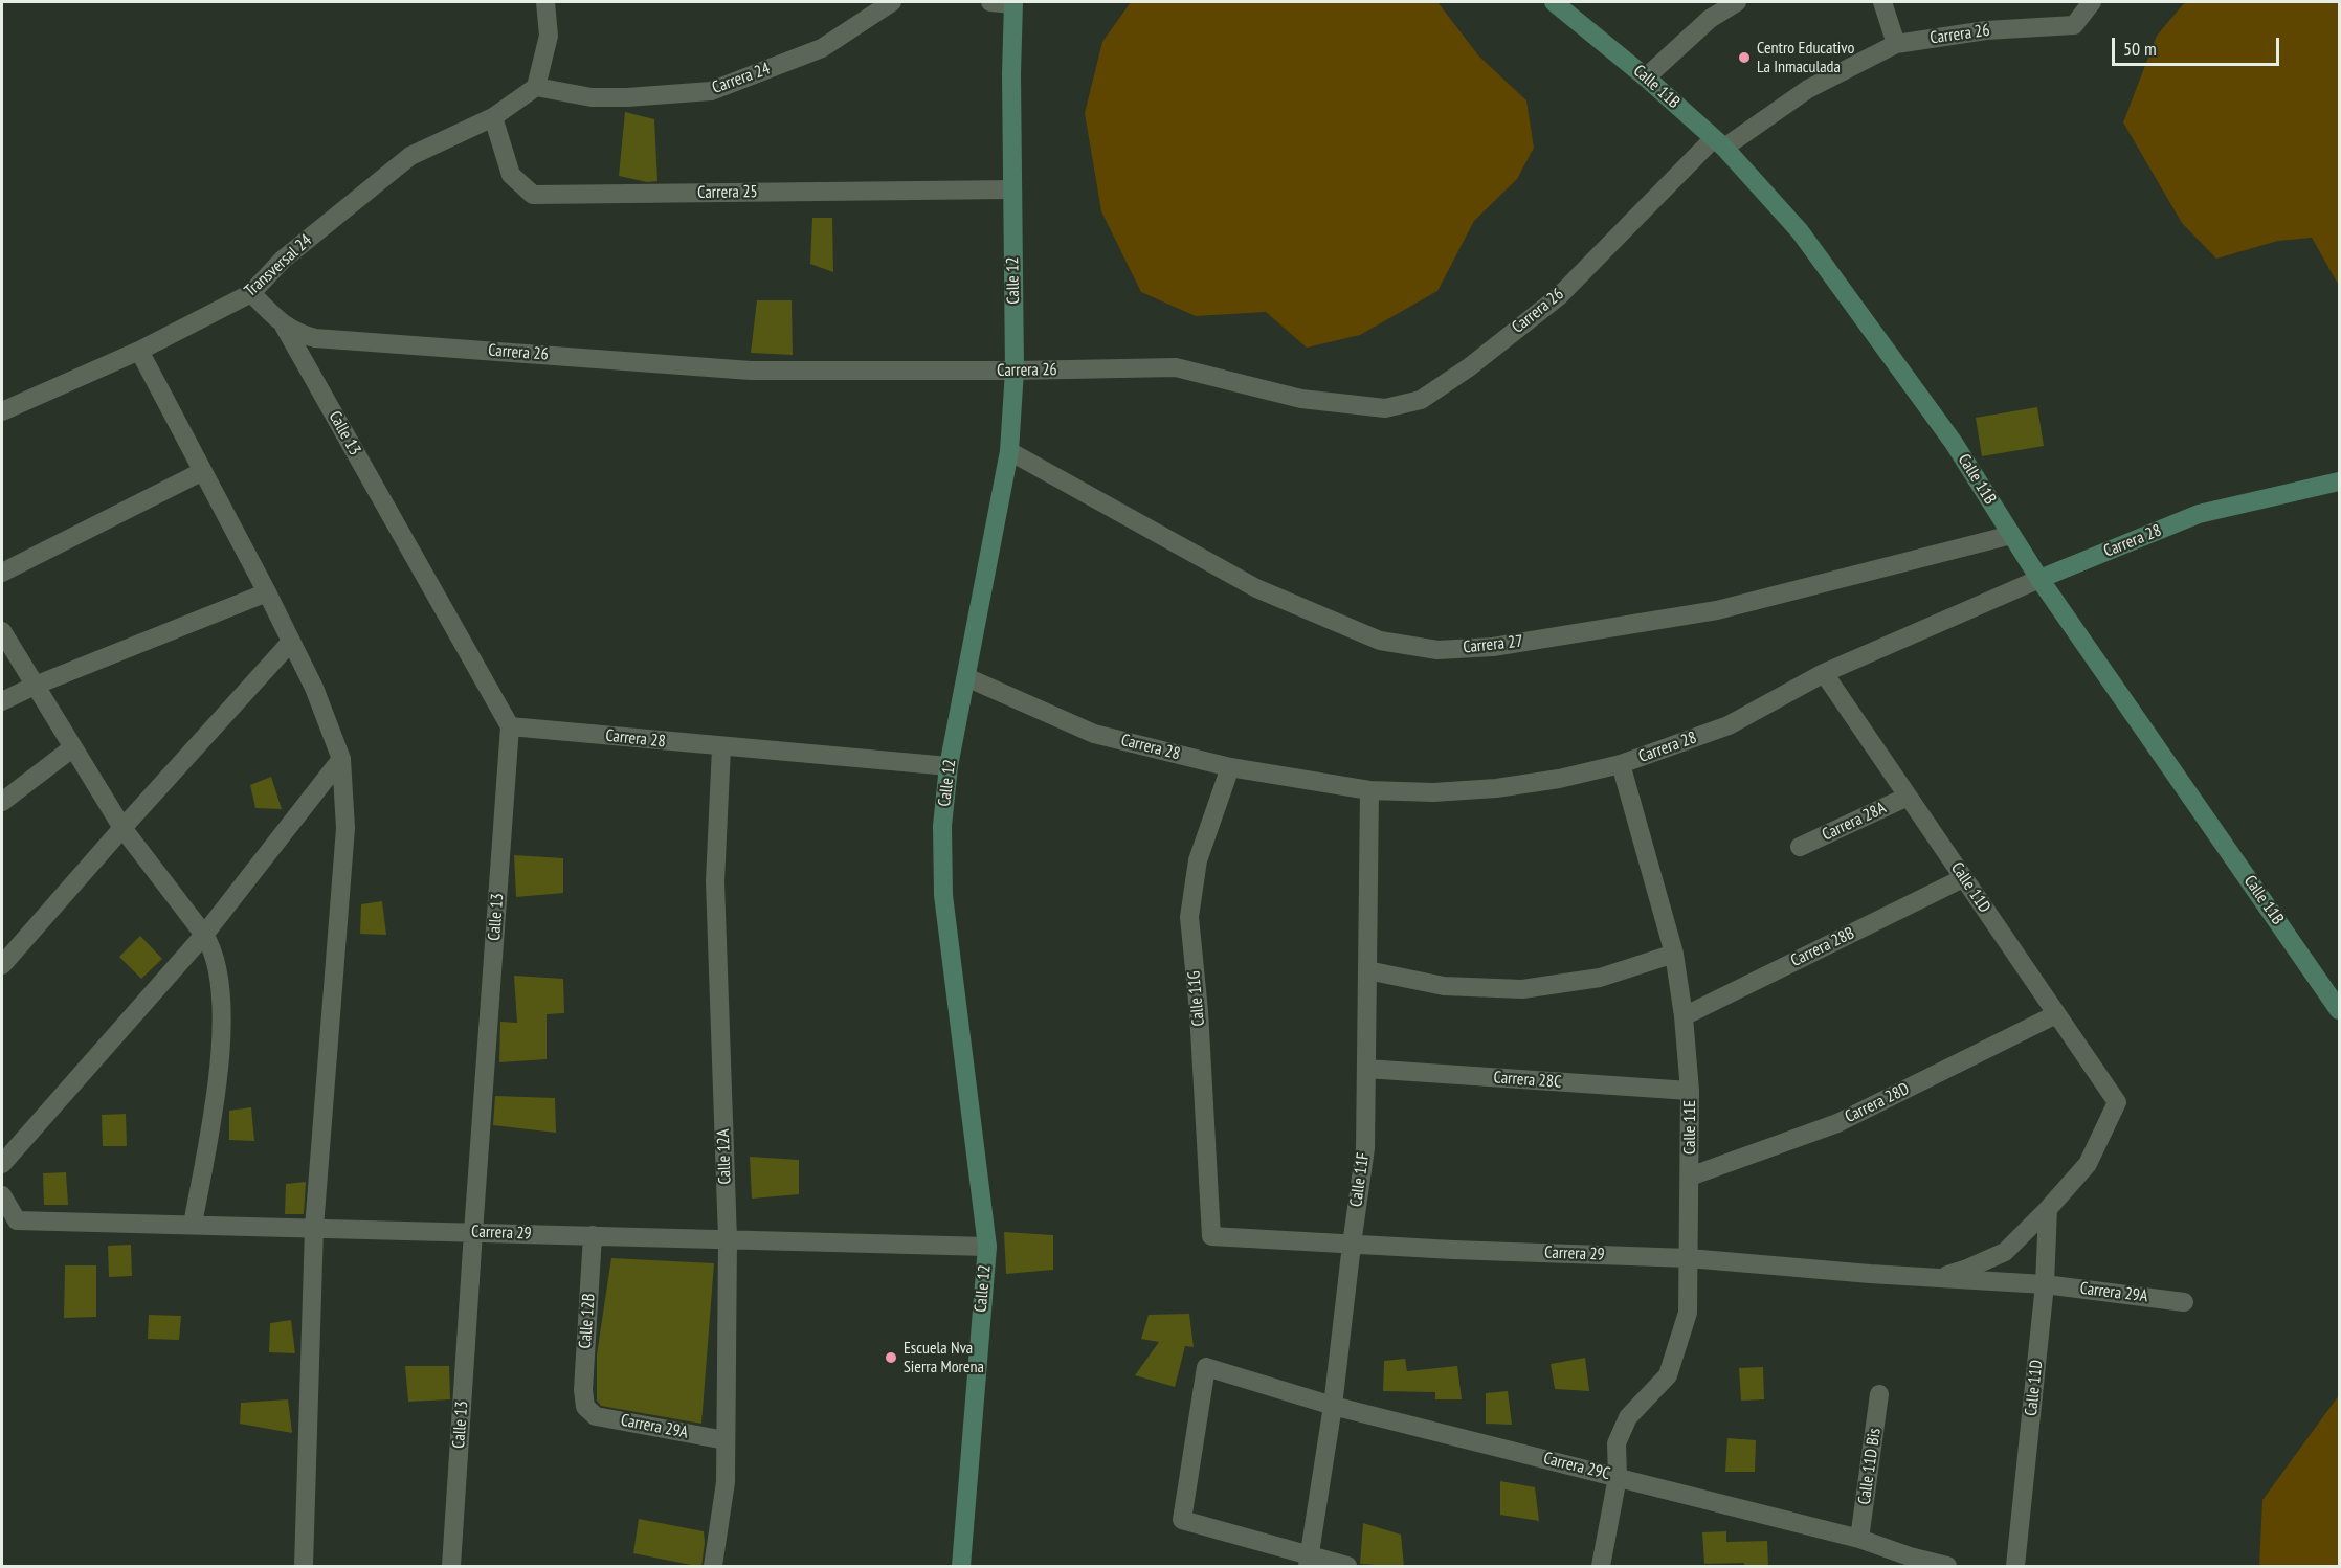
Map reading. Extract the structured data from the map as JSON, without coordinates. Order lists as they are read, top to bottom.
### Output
{
  "streets": {
    "street": [
      "Carrera 26",
      "Carrera 24",
      "Calle 11B",
      "Carrera 25",
      "Transversal 24",
      "Calle 12",
      "Calle 13",
      "Carrera 28",
      "Carrera 27",
      "Carrera 28A",
      "Calle 11D",
      "Carrera 28B",
      "Calle 11G",
      "Carrera 28C",
      "Carrera 28D",
      "Calle 11E",
      "Calle 12A",
      "Calle 11F",
      "Carrera 29",
      "Carrera 29A",
      "Calle 12B",
      "Carrera 29C",
      "Calle 11D Bis"
    ]
  },
  "crossings": [
    ["Carrera 26", "Calle 11B"],
    ["Carrera 26", "Transversal 24"],
    ["Carrera 26", "Calle 12"],
    ["Carrera 26", "Calle 13"],
    ["Carrera 24", "Transversal 24"],
    ["Calle 11B", "Carrera 28"],
    ["Calle 11B", "Carrera 27"],
    ["Carrera 25", "Transversal 24"],
    ["Carrera 25", "Calle 12"],
    ["Calle 12", "Carrera 28"],
    ["Calle 12", "Carrera 27"],
    ["Calle 12", "Carrera 29"],
    ["Calle 13", "Carrera 28"],
    ["Calle 13", "Carrera 29"],
    ["Carrera 28", "Calle 11D"],
    ["Carrera 28", "Calle 11G"],
    ["Carrera 28", "Calle 11E"],
    ["Carrera 28", "Calle 12A"],
    ["Carrera 28", "Calle 11F"],
    ["Carrera 28A", "Calle 11D"],
    ["Calle 11D", "Carrera 28B"],
    ["Calle 11D", "Carrera 28D"],
    ["Calle 11D", "Carrera 29"],
    ["Calle 11D", "Carrera 29A"],
    ["Carrera 28B", "Calle 11E"],
    ["Calle 11G", "Carrera 29"],
    ["Carrera 28C", "Calle 11E"],
    ["Carrera 28C", "Calle 11F"],
    ["Carrera 28D", "Calle 11E"],
    ["Calle 11E", "Carrera 29"],
    ["Calle 11E", "Carrera 29C"],
    ["Calle 12A", "Carrera 29"],
    ["Calle 12A", "Carrera 29A"],
    ["Calle 11F", "Carrera 29"],
    ["Calle 11F", "Carrera 29C"],
    ["Carrera 29", "Carrera 29A"],
    ["Carrera 29", "Calle 12B"],
    ["Carrera 29A", "Calle 12B"],
    ["Carrera 29C", "Calle 11D Bis"]
  ],
  "places": ["Centro Educativo La Inmaculada", "Escuela Nva Sierra Morena"],
  "scale_bar": "50 m"
}
